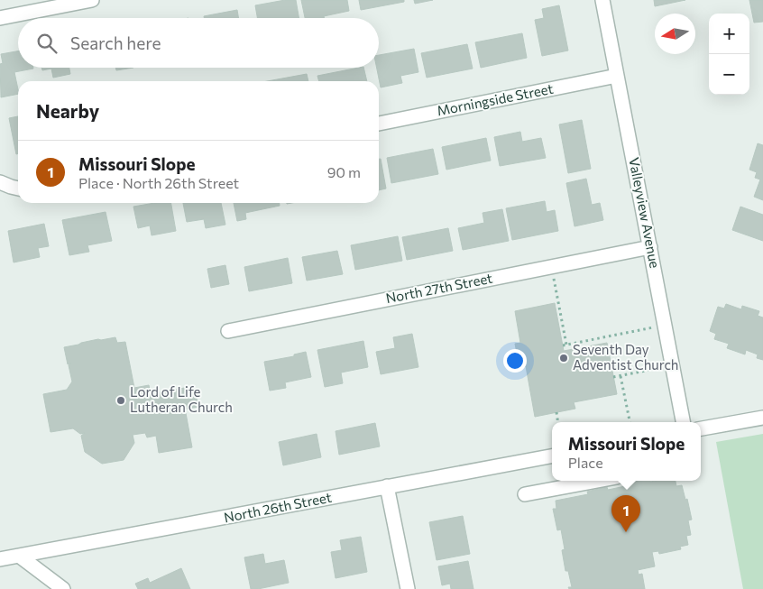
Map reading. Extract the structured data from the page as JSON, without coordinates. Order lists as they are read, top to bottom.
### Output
{
  "streets": {
    "street": [
      "Morningside Street",
      "Valleyview Avenue",
      "North 27th Street",
      "North 26th Street"
    ]
  },
  "crossings": [
    ["Morningside Street", "Valleyview Avenue"],
    ["Valleyview Avenue", "North 27th Street"]
  ],
  "places": ["Seventh Day Adventist Church", "Lord of Life Lutheran Church"],
  "north": "left",
  "page": {
    "map_buttons": ["+", "−"],
    "search": "Search here",
    "heading": "Nearby",
    "list": [
      {
        "mark": "1",
        "name": "Missouri Slope",
        "note": "Place · North 26th Street",
        "value": "90 m"
      }
    ],
    "popup": ["Missouri Slope", "Place"],
    "pins": "1"
  }
}
